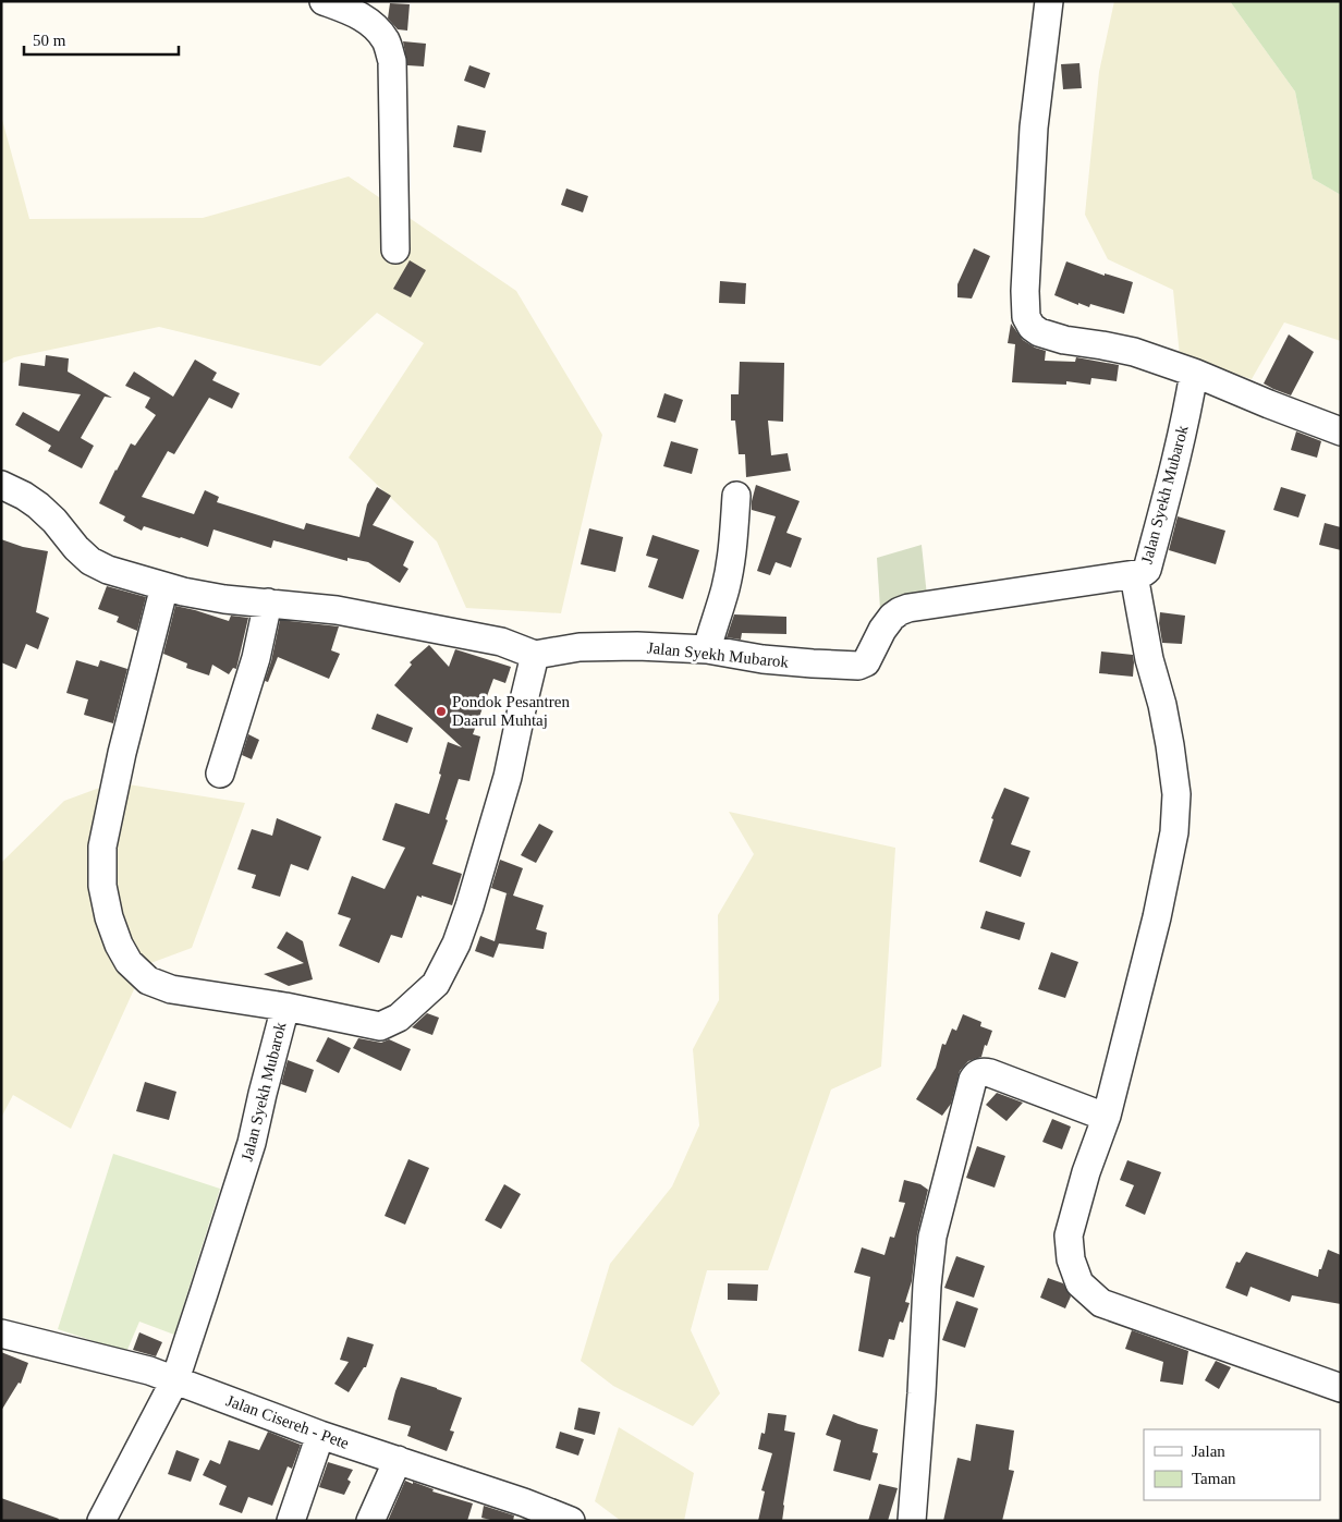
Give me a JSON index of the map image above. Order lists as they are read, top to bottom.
{
  "streets": {
    "street": ["Jalan Syekh Mubarok", "Jalan Cisereh - Pete"]
  },
  "crossings": [
    ["Jalan Syekh Mubarok", "Jalan Cisereh - Pete"]
  ],
  "places": ["Pondok Pesantren Daarul Muhtaj"],
  "legend": ["Jalan", "Taman"],
  "scale_bar": "50 m"
}
